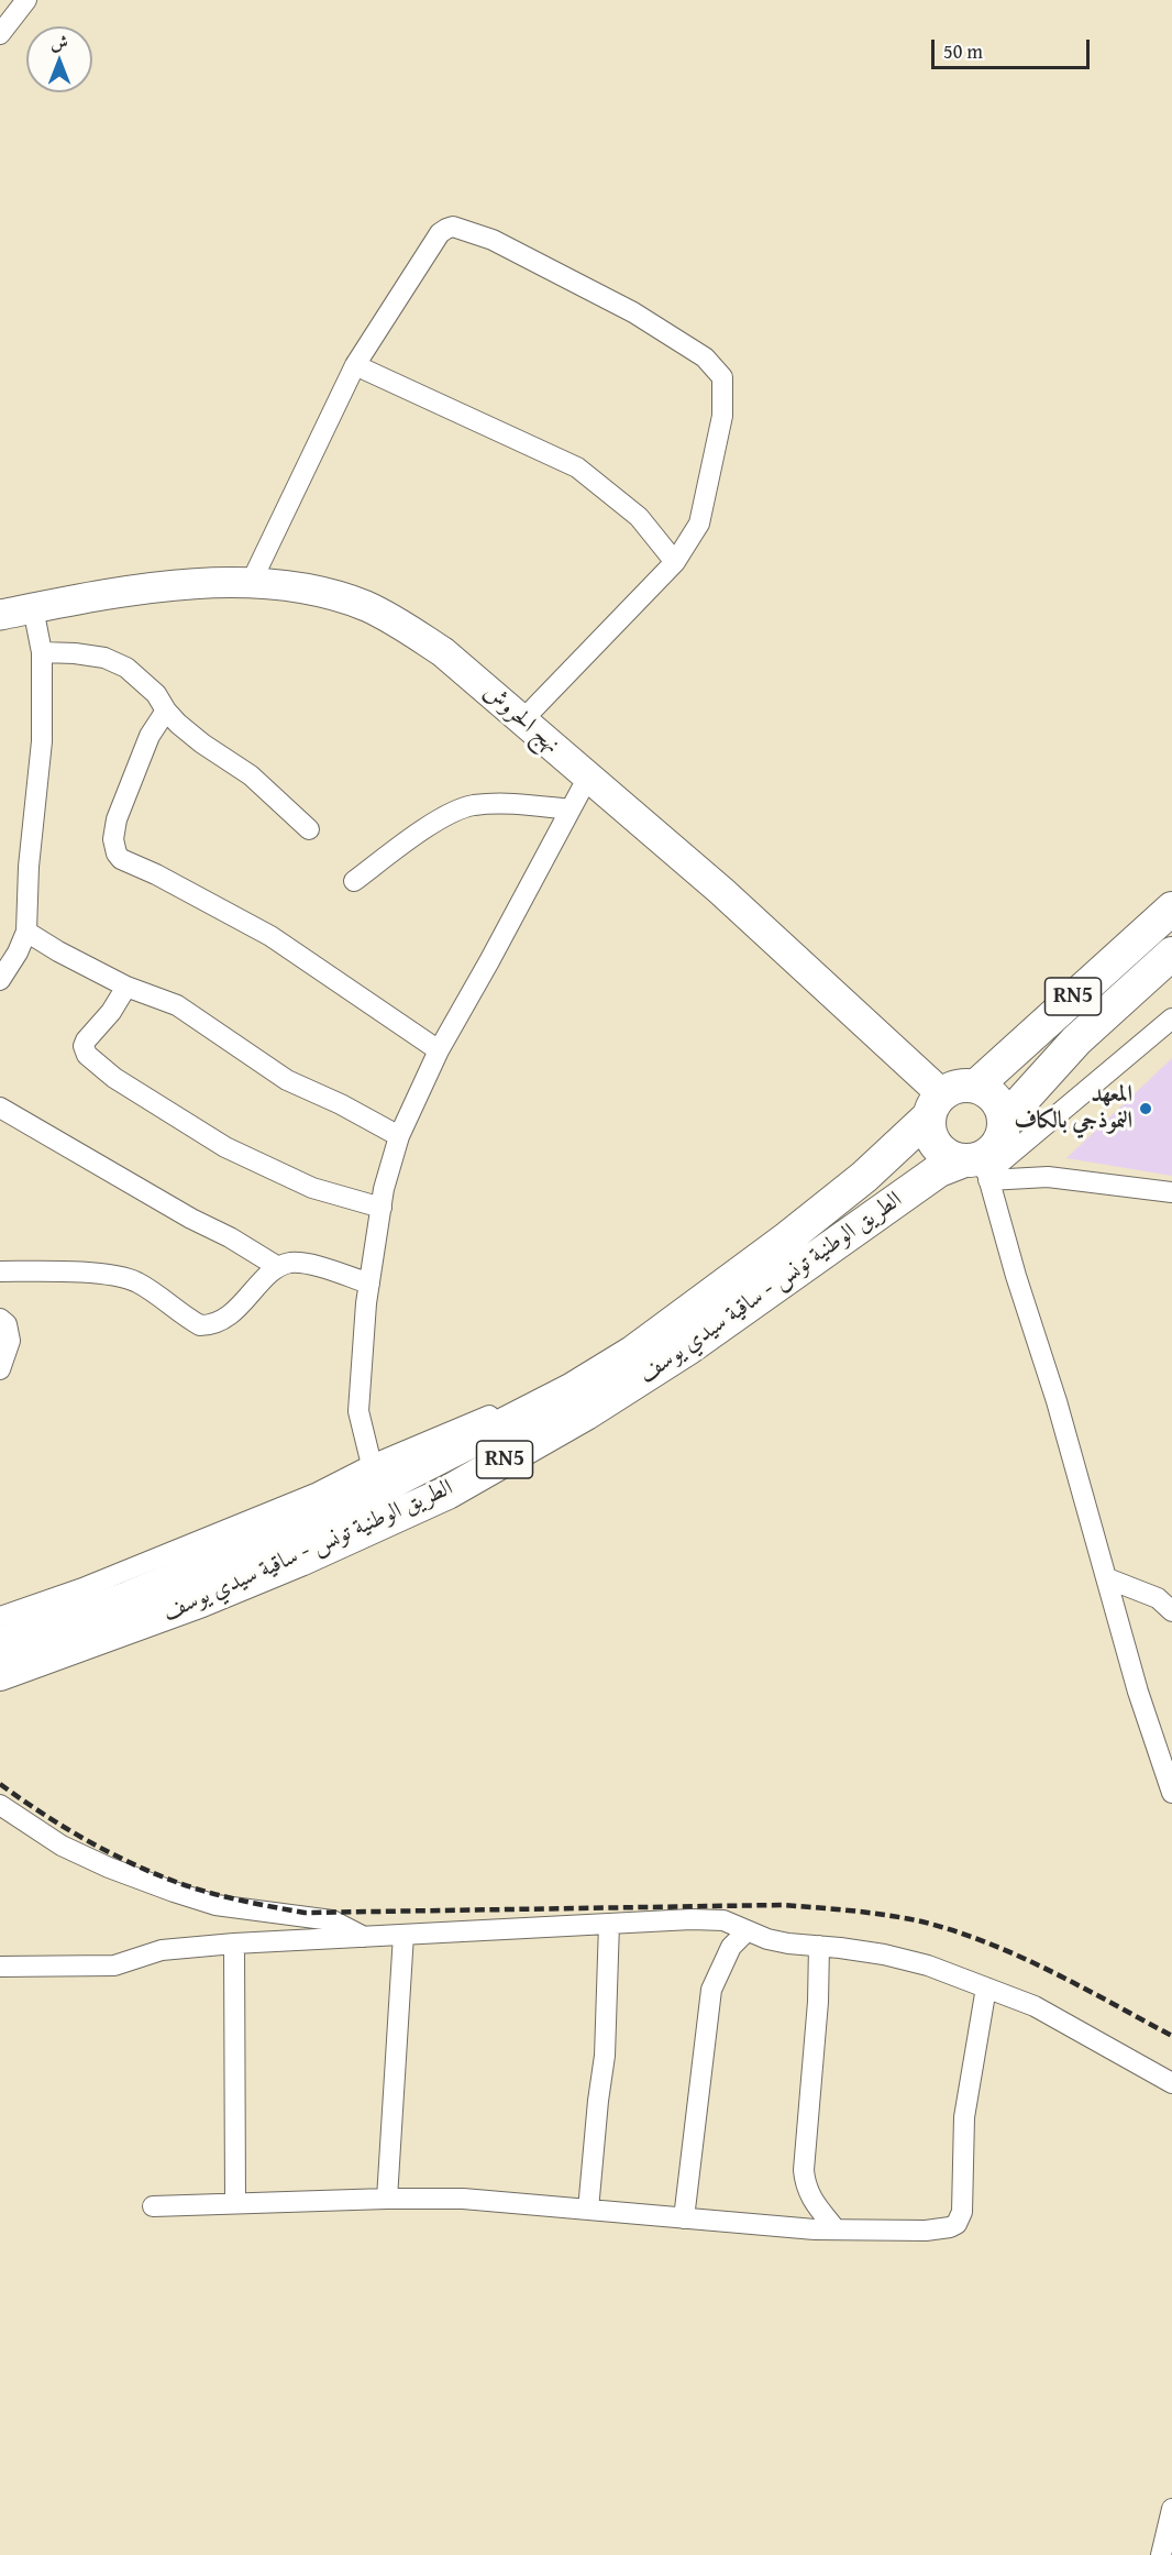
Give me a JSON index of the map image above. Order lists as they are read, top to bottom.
{
  "streets": {
    "main road": ["RN5", "الطريق الوطنية تونس - ساقية سيدي يوسف"],
    "street": ["نهج الحروش"]
  },
  "crossings": [
    ["نهج الحروش", "RN5"],
    ["نهج الحروش", "الطريق الوطنية تونس - ساقية سيدي يوسف"],
    ["RN5", "الطريق الوطنية تونس - ساقية سيدي يوسف"]
  ],
  "places": ["المعهد النموذجي بالكاف"],
  "scale_bar": "50 m",
  "north": "top"
}
